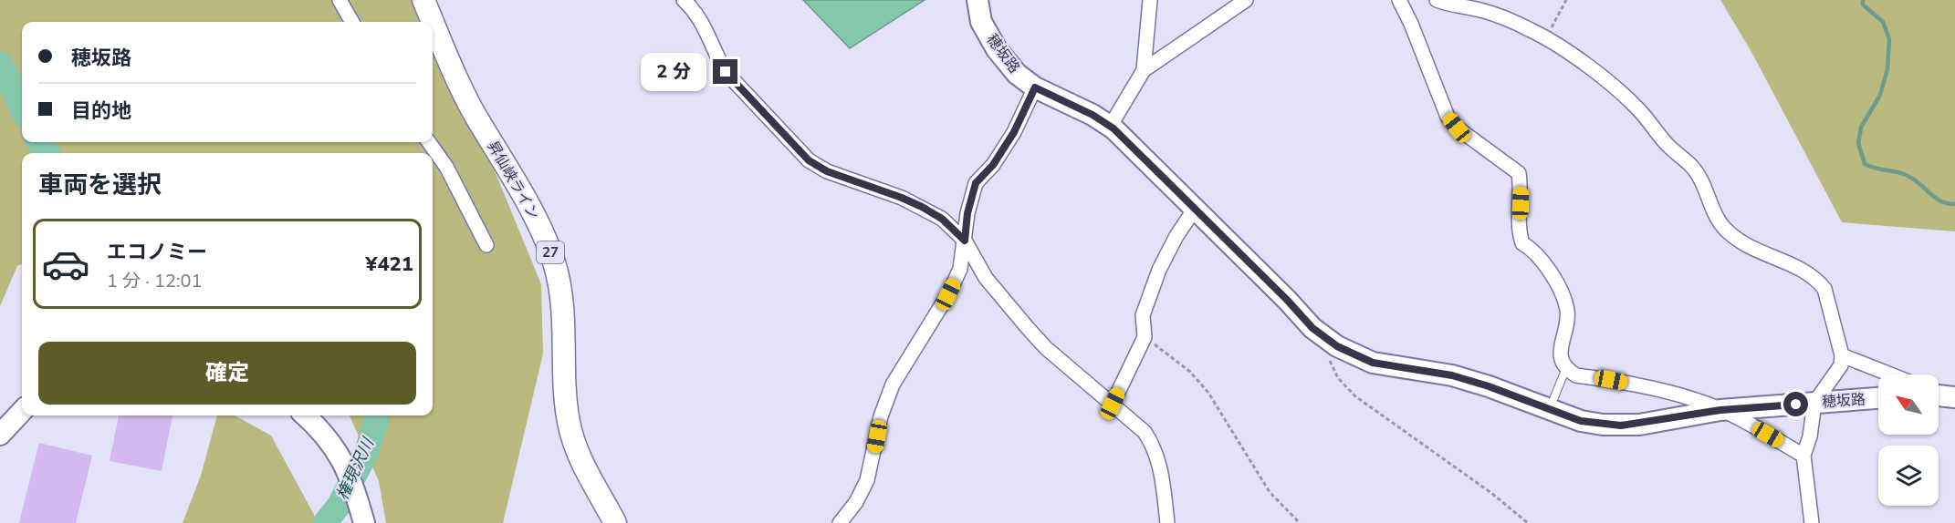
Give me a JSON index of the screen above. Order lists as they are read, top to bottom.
{
  "streets": {
    "main road": ["穂坂路", "昇仙峡ライン", "27"]
  },
  "water": ["権現沢川"],
  "north": "top left",
  "page": {
    "banner": ["穂坂路", "目的地"],
    "bubble": "2 分",
    "heading": "車両を選択",
    "list": [
      {
        "name": "エコノミー",
        "note": "1 分 · 12:01",
        "value": "¥421"
      }
    ],
    "buttons": "確定"
  }
}
